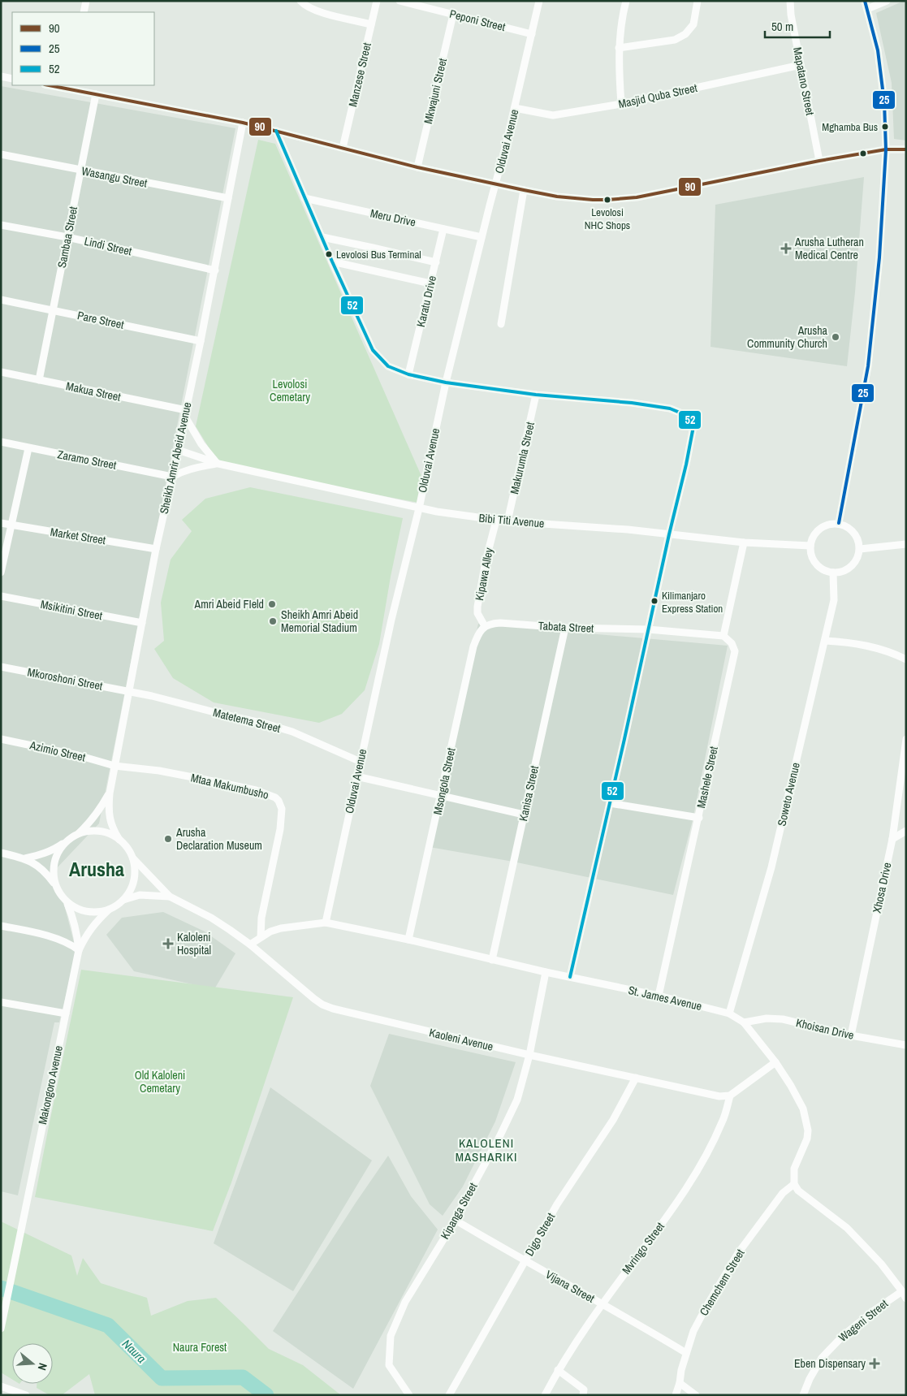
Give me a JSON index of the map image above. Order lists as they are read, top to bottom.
{
  "streets": {
    "street": [
      "Peponi Street",
      "Manzese Street",
      "Mapatano Street",
      "Mkwajuni Street",
      "Masjid Quba Street",
      "Olduvai Avenue",
      "Wasangu Street",
      "Meru Drive",
      "Sambaa Street",
      "Lindi Street",
      "Karatu Drive",
      "Pare Street",
      "Makua Street",
      "Sheikh Amrir Abeid Avenue",
      "Makurumla Street",
      "Zaramo Street",
      "Bibi Titi Avenue",
      "Market Street",
      "Kipawa Alley",
      "Msikitini Street",
      "Tabata Street",
      "Mkoroshoni Street",
      "Matetema Street",
      "Azimio Street",
      "Mashele Street",
      "Msongola Street",
      "Mtaa Makumbusho",
      "Kanisa Street",
      "Soweto Avenue",
      "Xhosa Drive",
      "St. James Avenue",
      "Khoisan Drive",
      "Kaoleni Avenue",
      "Makongoro Avenue",
      "Kipanga Street",
      "Digo Street",
      "Mvringo Street",
      "Chemchem Street",
      "Vijana Street",
      "Wageni Street"
    ]
  },
  "crossings": [
    ["Peponi Street", "Mkwajuni Street"],
    ["Peponi Street", "Olduvai Avenue"],
    ["Mapatano Street", "Masjid Quba Street"],
    ["Masjid Quba Street", "Olduvai Avenue"],
    ["Olduvai Avenue", "Meru Drive"],
    ["Olduvai Avenue", "Bibi Titi Avenue"],
    ["Olduvai Avenue", "Matetema Street"],
    ["Olduvai Avenue", "St. James Avenue"],
    ["Wasangu Street", "Sambaa Street"],
    ["Wasangu Street", "Sheikh Amrir Abeid Avenue"],
    ["Meru Drive", "Karatu Drive"],
    ["Sambaa Street", "Lindi Street"],
    ["Sambaa Street", "Pare Street"],
    ["Sambaa Street", "Makua Street"],
    ["Lindi Street", "Sheikh Amrir Abeid Avenue"],
    ["Pare Street", "Sheikh Amrir Abeid Avenue"],
    ["Makua Street", "Sheikh Amrir Abeid Avenue"],
    ["Sheikh Amrir Abeid Avenue", "Zaramo Street"],
    ["Sheikh Amrir Abeid Avenue", "Bibi Titi Avenue"],
    ["Sheikh Amrir Abeid Avenue", "Market Street"],
    ["Sheikh Amrir Abeid Avenue", "Msikitini Street"],
    ["Sheikh Amrir Abeid Avenue", "Mkoroshoni Street"],
    ["Sheikh Amrir Abeid Avenue", "Matetema Street"],
    ["Sheikh Amrir Abeid Avenue", "Azimio Street"],
    ["Sheikh Amrir Abeid Avenue", "Mtaa Makumbusho"],
    ["Makurumla Street", "Bibi Titi Avenue"],
    ["Bibi Titi Avenue", "Kipawa Alley"],
    ["Bibi Titi Avenue", "Soweto Avenue"],
    ["Kipawa Alley", "Tabata Street"],
    ["Kipawa Alley", "Msongola Street"],
    ["Tabata Street", "Msongola Street"],
    ["Tabata Street", "Kanisa Street"],
    ["Mkoroshoni Street", "Matetema Street"],
    ["Azimio Street", "Mtaa Makumbusho"],
    ["Mashele Street", "St. James Avenue"],
    ["Msongola Street", "St. James Avenue"],
    ["Mtaa Makumbusho", "St. James Avenue"],
    ["Kanisa Street", "St. James Avenue"],
    ["Soweto Avenue", "St. James Avenue"],
    ["Xhosa Drive", "Khoisan Drive"],
    ["St. James Avenue", "Khoisan Drive"],
    ["St. James Avenue", "Kaoleni Avenue"],
    ["St. James Avenue", "Kipanga Street"],
    ["St. James Avenue", "Chemchem Street"],
    ["Kaoleni Avenue", "Makongoro Avenue"],
    ["Kaoleni Avenue", "Kipanga Street"],
    ["Kaoleni Avenue", "Digo Street"],
    ["Kaoleni Avenue", "Mvringo Street"],
    ["Kipanga Street", "Vijana Street"],
    ["Digo Street", "Vijana Street"],
    ["Mvringo Street", "Vijana Street"],
    ["Chemchem Street", "Vijana Street"]
  ],
  "districts": ["Arusha", "KALOLENI MASHARIKI"],
  "water": ["Naura"],
  "parks": ["Levolosi Cemetary", "Old Kaloleni Cemetary", "Naura Forest"],
  "places": {
    "other": [
      "Mghamba Bus",
      "Levolosi NHC Shops",
      "Levolosi Bus Terminal",
      "Arusha Community Church",
      "Kilimanjaro Express Station",
      "Amri Abeid FIeld",
      "Sheikh Amri Abeid Memorial Stadium",
      "Arusha Declaration Museum"
    ],
    "health": ["Arusha Lutheran Medical Centre", "Kaloleni Hospital", "Eben Dispensary"]
  },
  "lines": ["transit line 25", "transit line 90", "transit line 52"],
  "legend": ["90", "25", "52"],
  "scale_bar": "50 m",
  "north": "right"
}
